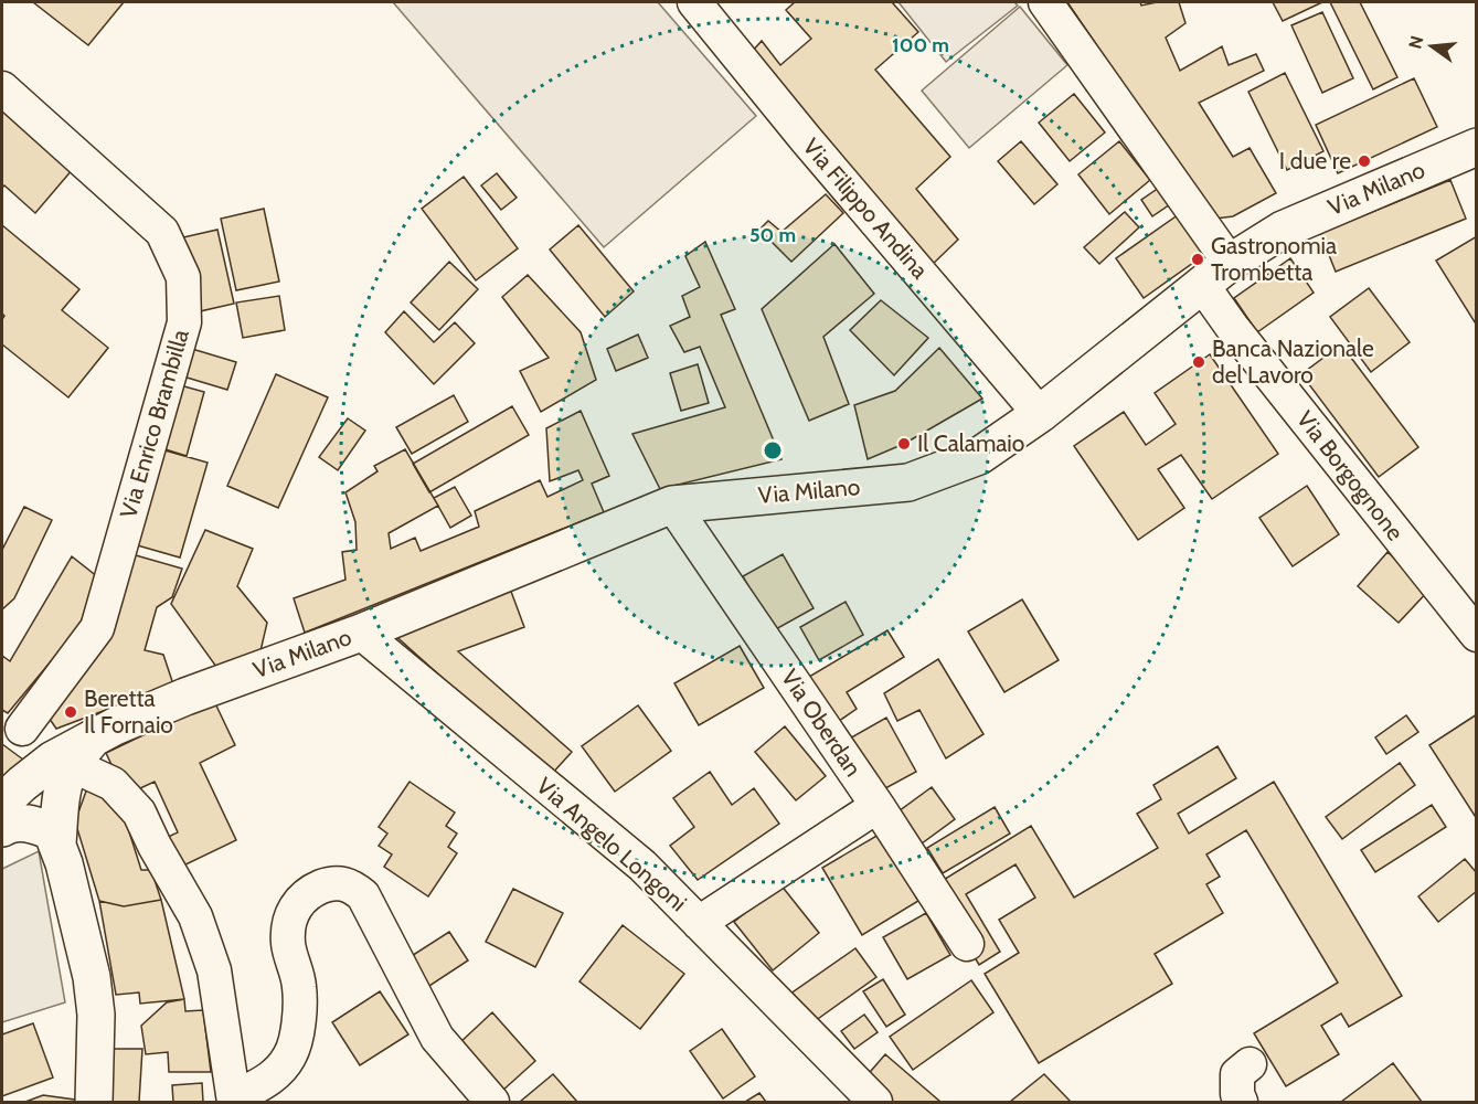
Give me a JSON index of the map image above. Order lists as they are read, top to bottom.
{
  "streets": {
    "main road": ["Via Milano"],
    "street": [
      "Via Filippo Andina",
      "Via Enrico Brambilla",
      "Via Borgognone",
      "Via Oberdan",
      "Via Angelo Longoni"
    ]
  },
  "crossings": [
    ["Via Milano", "Via Filippo Andina"],
    ["Via Milano", "Via Borgognone"],
    ["Via Milano", "Via Oberdan"],
    ["Via Milano", "Via Angelo Longoni"]
  ],
  "places": [
    "I due re",
    "Gastronomia Trombetta",
    "Banca Nazionale del Lavoro",
    "Il Calamaio",
    "Beretta Il Fornaio"
  ],
  "north": "left",
  "rings": ["100 m", "50 m"]
}
